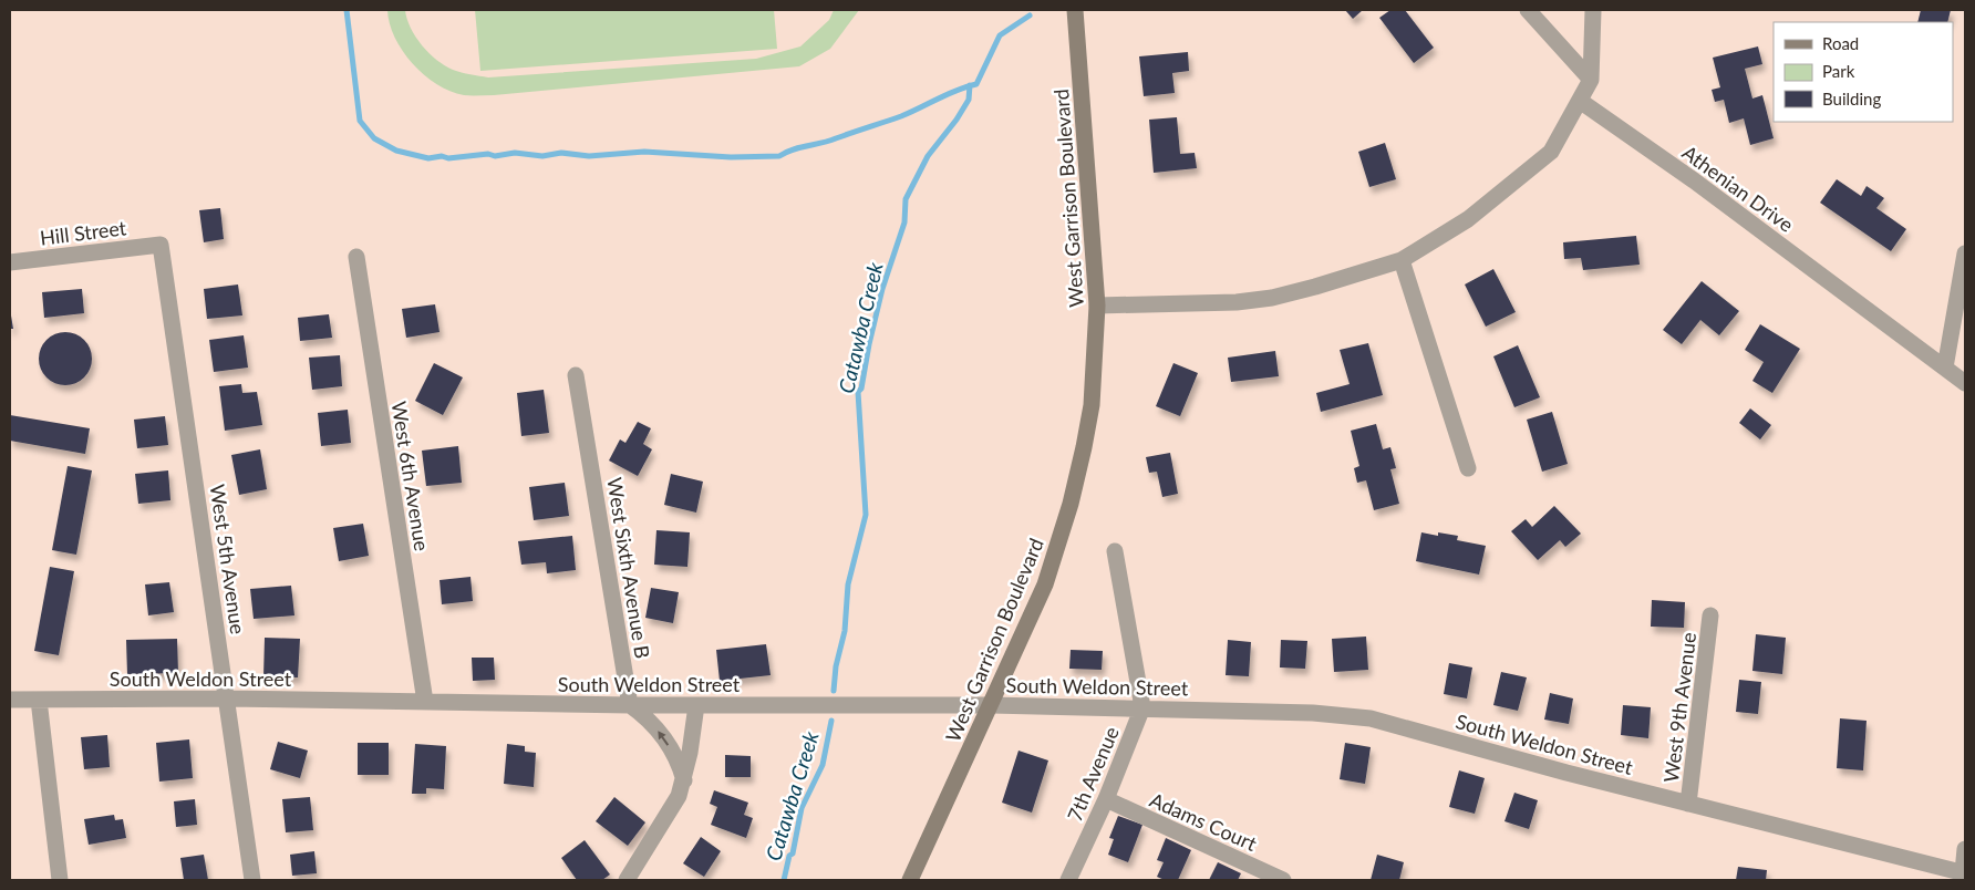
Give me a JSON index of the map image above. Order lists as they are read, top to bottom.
{
  "streets": {
    "main road": ["West Garrison Boulevard"],
    "street": [
      "Athenian Drive",
      "Hill Street",
      "West 6th Avenue",
      "West 5th Avenue",
      "West Sixth Avenue B",
      "South Weldon Street",
      "West 9th Avenue",
      "7th Avenue",
      "Adams Court"
    ]
  },
  "crossings": [
    ["West Garrison Boulevard", "South Weldon Street"],
    ["Hill Street", "West 5th Avenue"],
    ["West 6th Avenue", "South Weldon Street"],
    ["West 5th Avenue", "South Weldon Street"],
    ["West Sixth Avenue B", "South Weldon Street"],
    ["South Weldon Street", "West 9th Avenue"],
    ["South Weldon Street", "7th Avenue"],
    ["7th Avenue", "Adams Court"]
  ],
  "water": ["Catawba Creek"],
  "legend": ["Road", "Park", "Building"]
}
